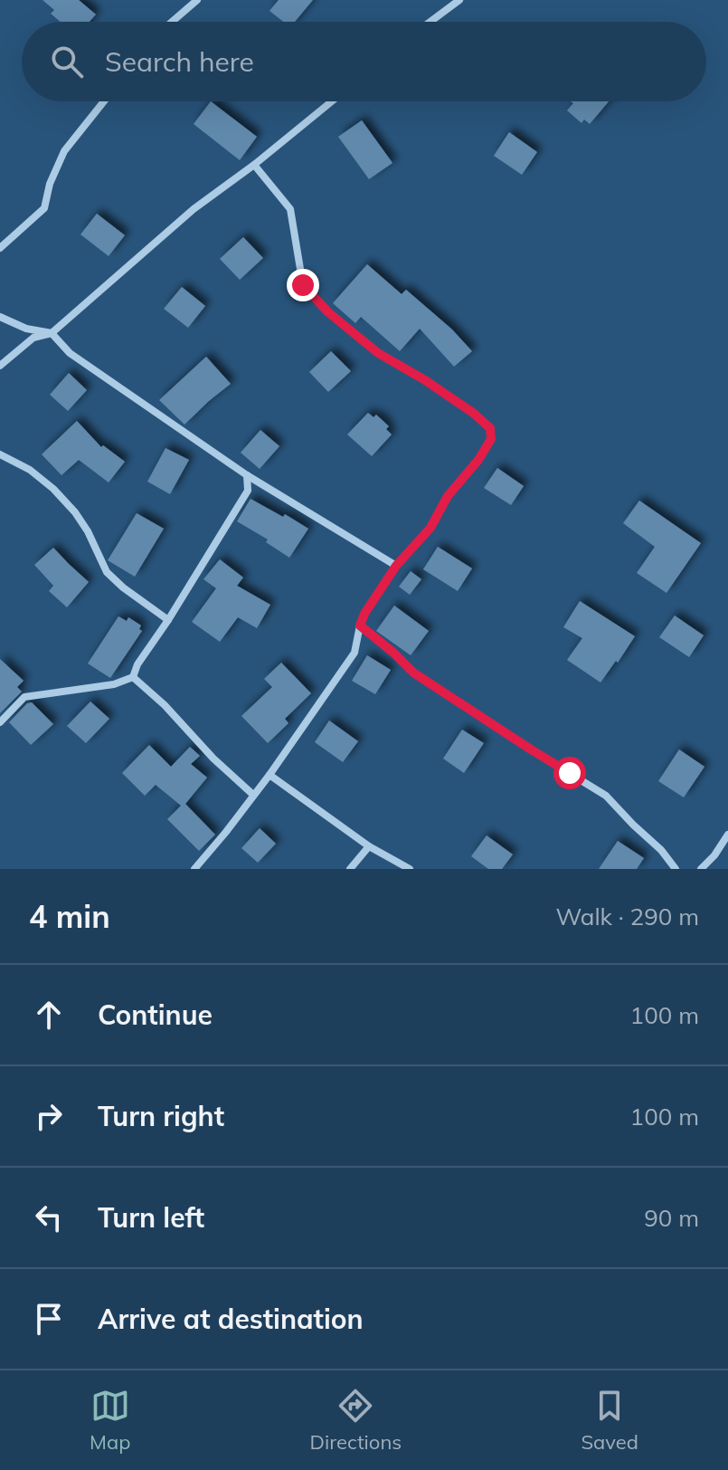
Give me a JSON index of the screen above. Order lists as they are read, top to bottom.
{
  "page": {
    "search": "Search here",
    "heading": ["4 min", "Walk · 290 m"],
    "list": [
      ["Continue", "100 m"],
      ["Turn right", "100 m"],
      ["Turn left", "90 m"],
      "Arrive at destination"
    ],
    "nav": ["Map", "Directions", "Saved"]
  }
}
